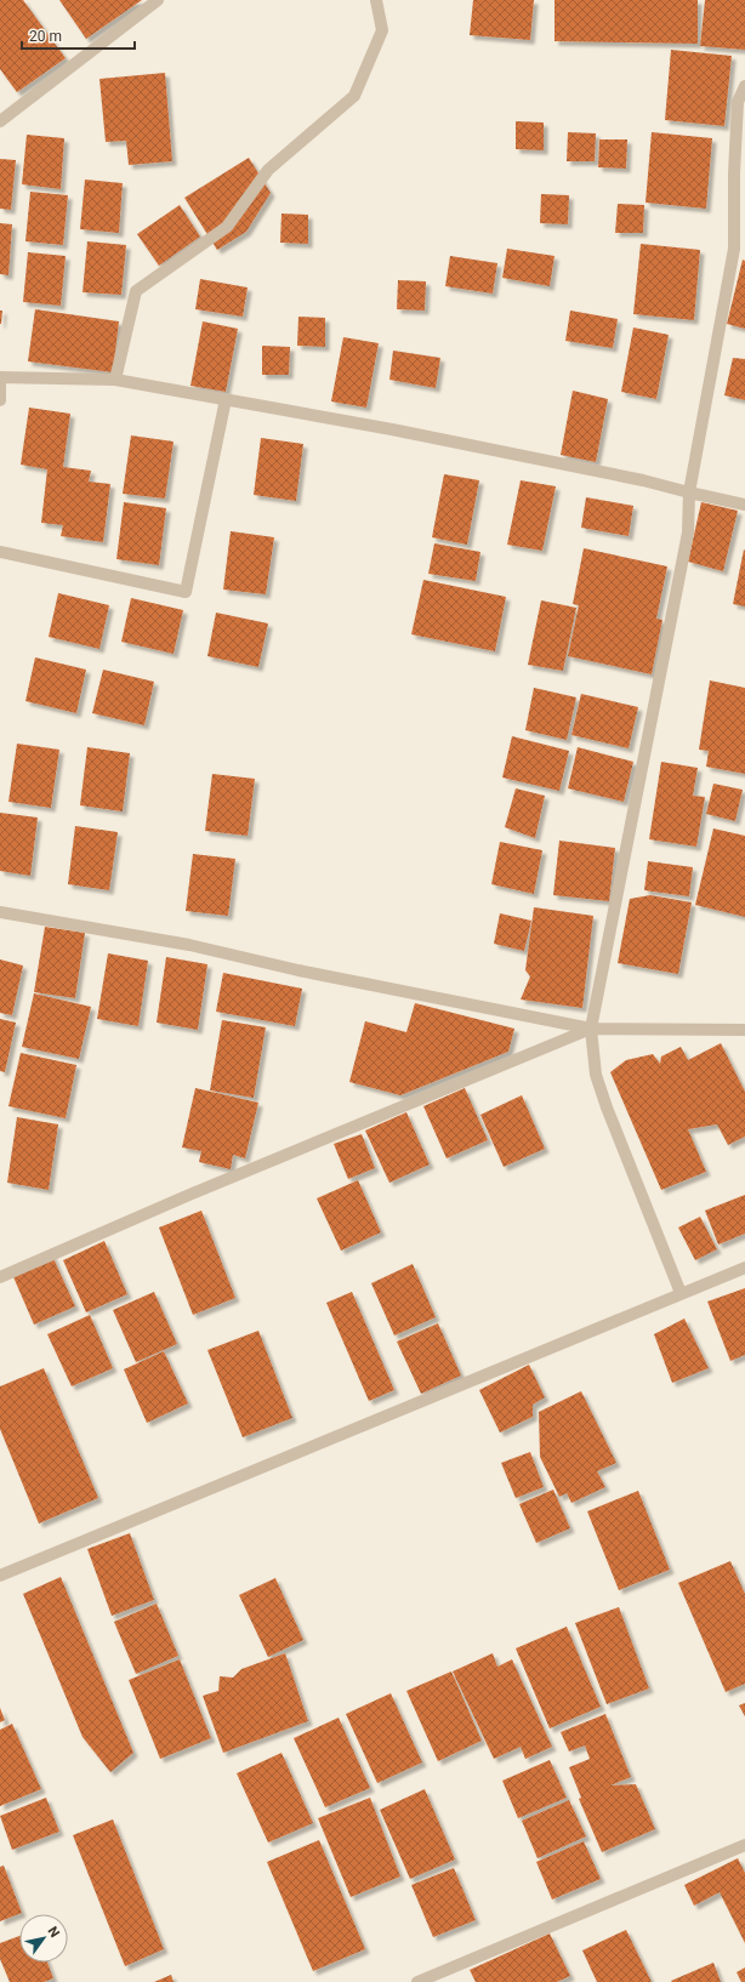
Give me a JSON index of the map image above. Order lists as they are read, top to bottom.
{
  "scale_bar": "20 m",
  "north": "top right"
}
